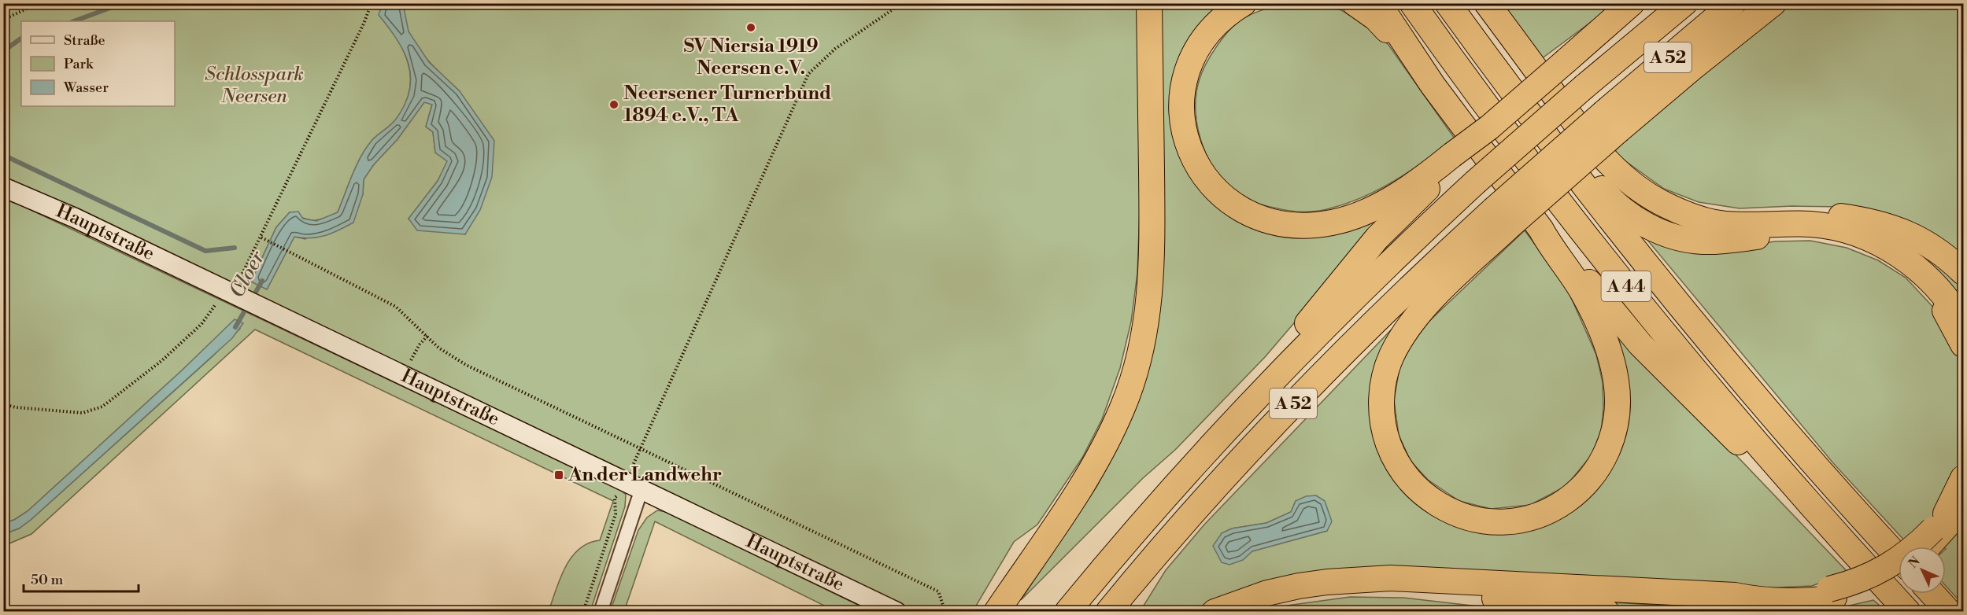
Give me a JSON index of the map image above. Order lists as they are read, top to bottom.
{
  "streets": {
    "highway": ["A 52", "A 44"],
    "street": ["Hauptstraße"]
  },
  "water": ["Cloer"],
  "parks": ["Schlosspark Neersen"],
  "places": {
    "other": ["SV Niersia 1919 Neersen e.V.", "Neersener Turnerbund 1894 e.V., TA"],
    "transit": ["An der Landwehr"]
  },
  "legend": ["Straße", "Park", "Wasser"],
  "scale_bar": "50 m",
  "north": "top left"
}
